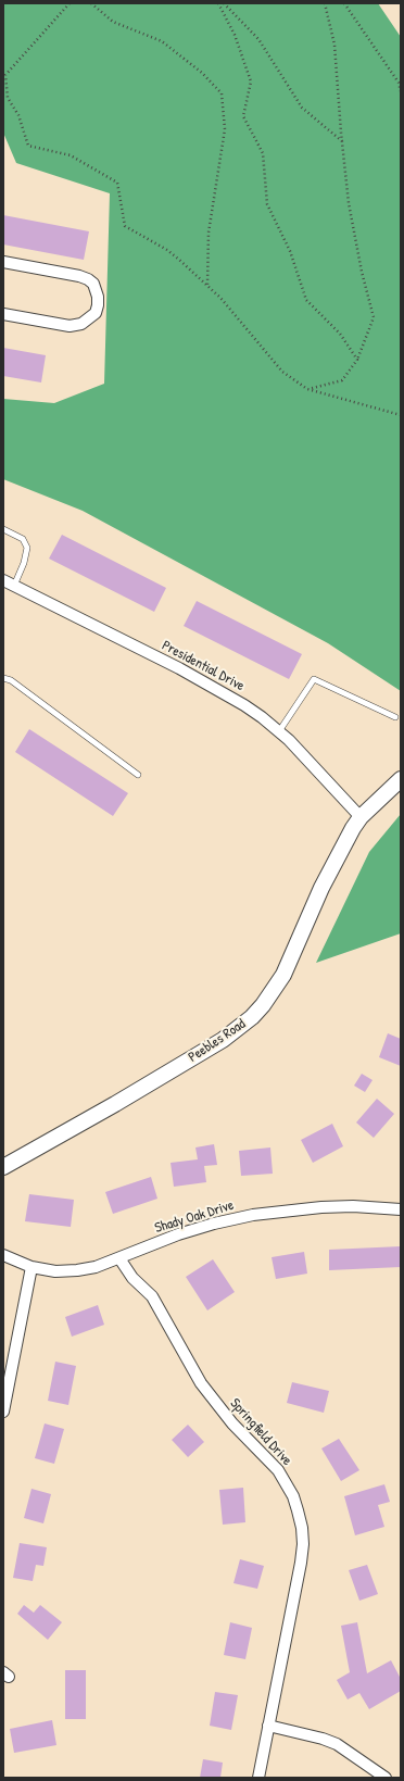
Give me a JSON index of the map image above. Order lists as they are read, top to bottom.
{
  "streets": {
    "street": [
      "Presidential Drive",
      "Peebles Road",
      "Shady Oak Drive",
      "Springfield Drive"
    ]
  },
  "crossings": [
    ["Presidential Drive", "Peebles Road"],
    ["Shady Oak Drive", "Springfield Drive"]
  ]
}
